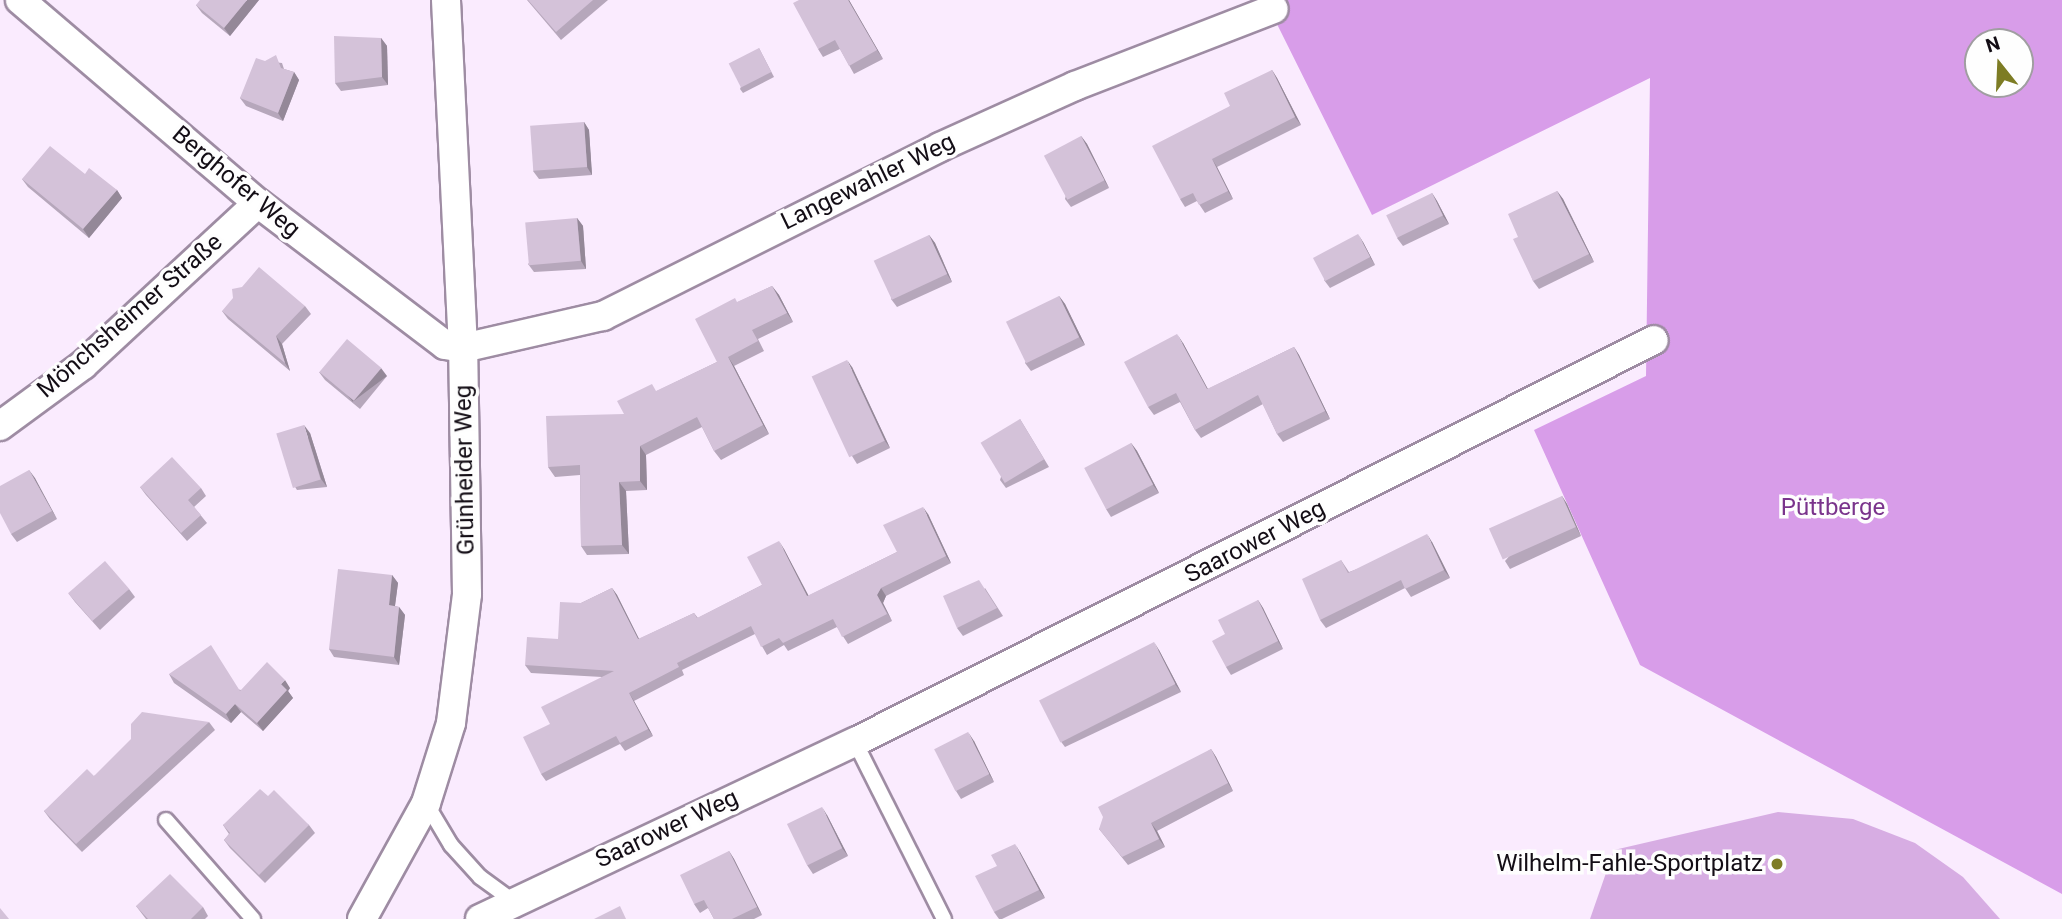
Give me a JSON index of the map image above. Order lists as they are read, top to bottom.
{
  "streets": {
    "street": [
      "Berghofer Weg",
      "Langewahler Weg",
      "Mönchsheimer Straße",
      "Grünheider Weg",
      "Saarower Weg"
    ]
  },
  "crossings": [
    ["Berghofer Weg", "Langewahler Weg"],
    ["Berghofer Weg", "Mönchsheimer Straße"],
    ["Berghofer Weg", "Grünheider Weg"],
    ["Langewahler Weg", "Grünheider Weg"]
  ],
  "parks": ["Püttberge"],
  "places": ["Wilhelm-Fahle-Sportplatz"],
  "north": "top"
}
